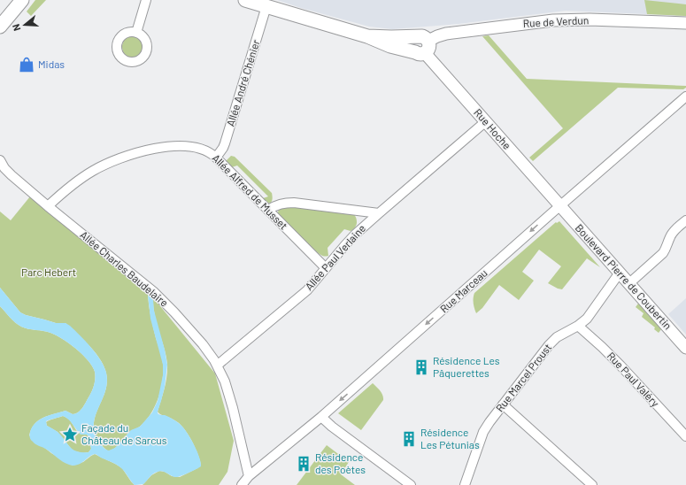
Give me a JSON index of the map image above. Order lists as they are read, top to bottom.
{
  "streets": {
    "main road": ["Rue de Verdun"],
    "street": [
      "Allée André Chénier",
      "Rue Hoche",
      "Allée Alfred de Musset",
      "Allée Paul Verlaine",
      "Allée Charles Baudelaire",
      "Boulevard Pierre de Coubertin",
      "Rue Marceau",
      "Rue Marcel Proust",
      "Rue Paul Valéry"
    ]
  },
  "crossings": [
    ["Rue de Verdun", "Allée André Chénier"],
    ["Rue de Verdun", "Rue Hoche"],
    ["Allée André Chénier", "Allée Alfred de Musset"],
    ["Rue Hoche", "Allée Paul Verlaine"],
    ["Rue Hoche", "Boulevard Pierre de Coubertin"],
    ["Rue Hoche", "Rue Marceau"],
    ["Allée Alfred de Musset", "Allée Paul Verlaine"],
    ["Allée Alfred de Musset", "Allée Charles Baudelaire"],
    ["Allée Paul Verlaine", "Allée Charles Baudelaire"],
    ["Allée Charles Baudelaire", "Rue Marceau"],
    ["Boulevard Pierre de Coubertin", "Rue Marceau"],
    ["Boulevard Pierre de Coubertin", "Rue Marcel Proust"],
    ["Rue Marcel Proust", "Rue Paul Valéry"]
  ],
  "one_way": ["Rue Marceau"],
  "parks": ["Parc Hebert"],
  "places": {
    "shop": ["Midas"],
    "building": ["Résidence Les Pâquerettes", "Résidence Les Pétunias", "Résidence des Poètes"],
    "place": ["Façade du Château de Sarcus"]
  },
  "north": "left"
}
